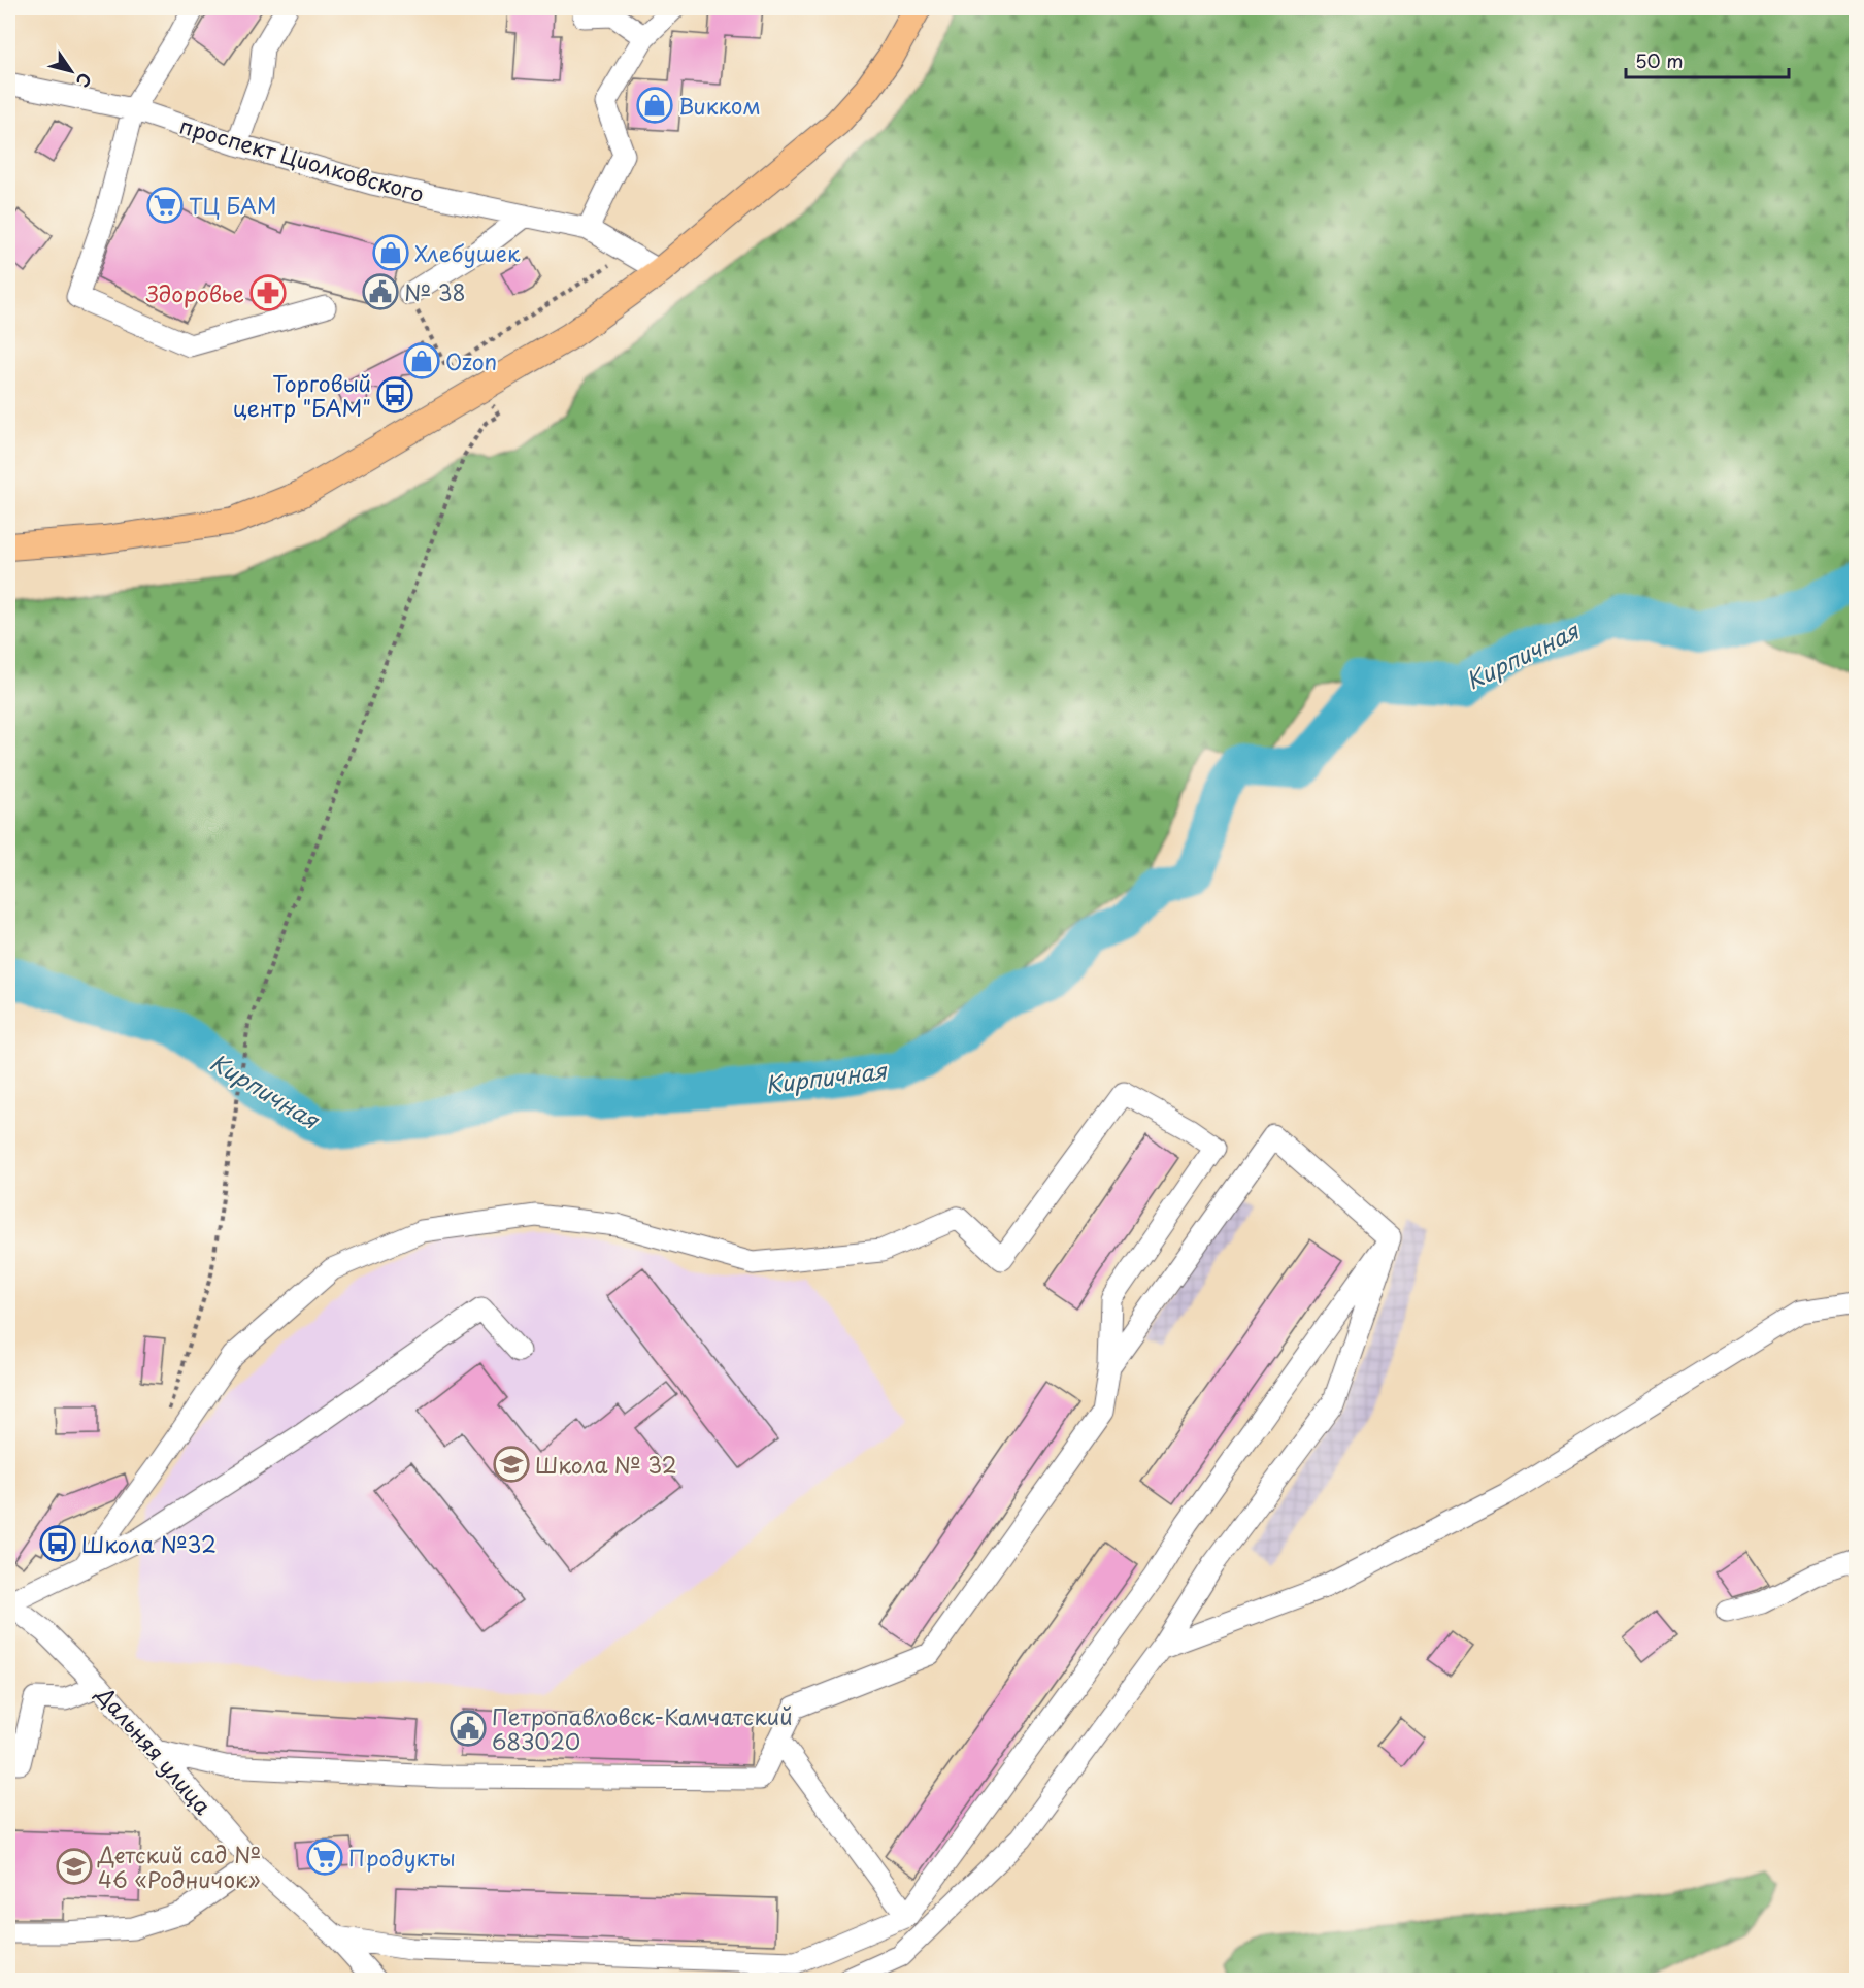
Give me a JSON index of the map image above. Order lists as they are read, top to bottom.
{
  "streets": {
    "street": ["проспект Циолковского", "Дальняя улица"]
  },
  "water": ["Кирпичная"],
  "places": {
    "shop": ["Викком", "Хлебушек", "Ozon"],
    "supermarket": ["ТЦ БАМ", "Продукты"],
    "public building": ["№ 38", "Петропавловск-Камчатский 683020"],
    "pharmacy": ["Здоровье"],
    "bus stop": ["Торговый центр \"БАМ\"", "Школа №32"],
    "school or university": ["Школа № 32", "Детский сад № 46 «Родничок»"]
  },
  "scale_bar": "50 m",
  "north": "bottom right"
}
